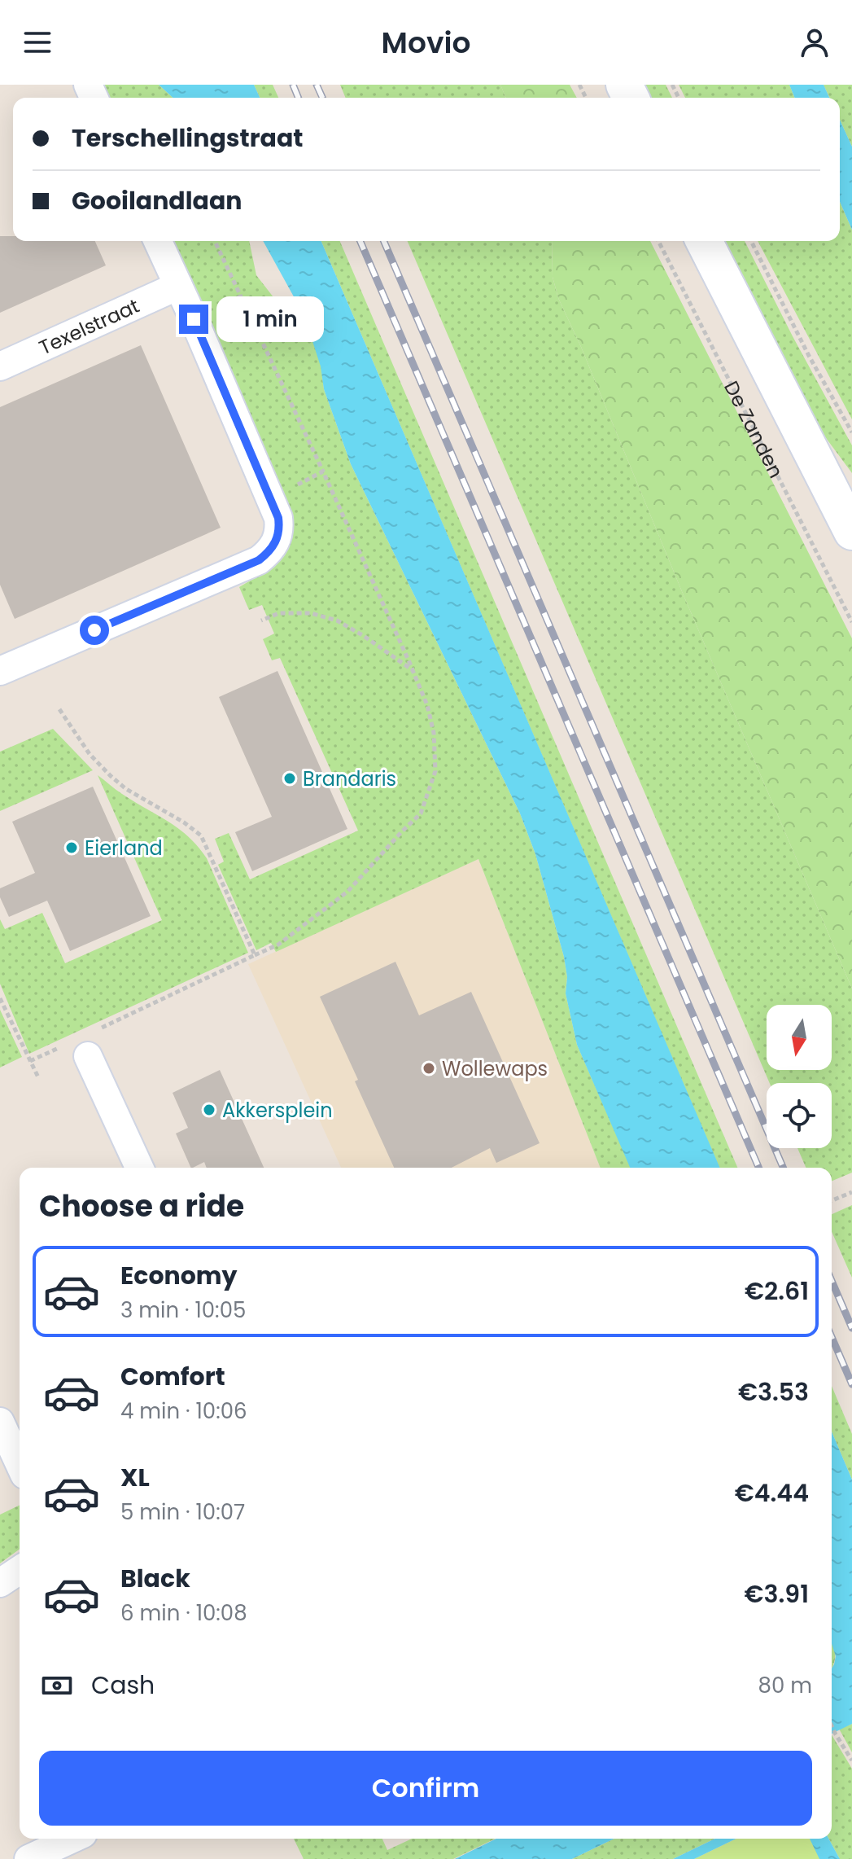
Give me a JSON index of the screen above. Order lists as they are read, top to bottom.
{
  "streets": {
    "main road": ["De Zanden"],
    "street": ["Texelstraat"]
  },
  "places": [
    "Brandaris",
    "Eierland",
    "Wollewaps",
    "Akkersplein"
  ],
  "north": "bottom",
  "page": {
    "header": "Movio",
    "banner": ["Terschellingstraat", "Gooilandlaan"],
    "bubble": "1 min",
    "heading": "Choose a ride",
    "list": [
      {
        "name": "Economy",
        "note": "3 min · 10:05",
        "value": "€2.61"
      },
      {
        "name": "Comfort",
        "note": "4 min · 10:06",
        "value": "€3.53"
      },
      {
        "name": "XL",
        "note": "5 min · 10:07",
        "value": "€4.44"
      },
      {
        "name": "Black",
        "note": "6 min · 10:08",
        "value": "€3.91"
      }
    ],
    "pay": ["Cash", "80 m"],
    "buttons": "Confirm"
  }
}
